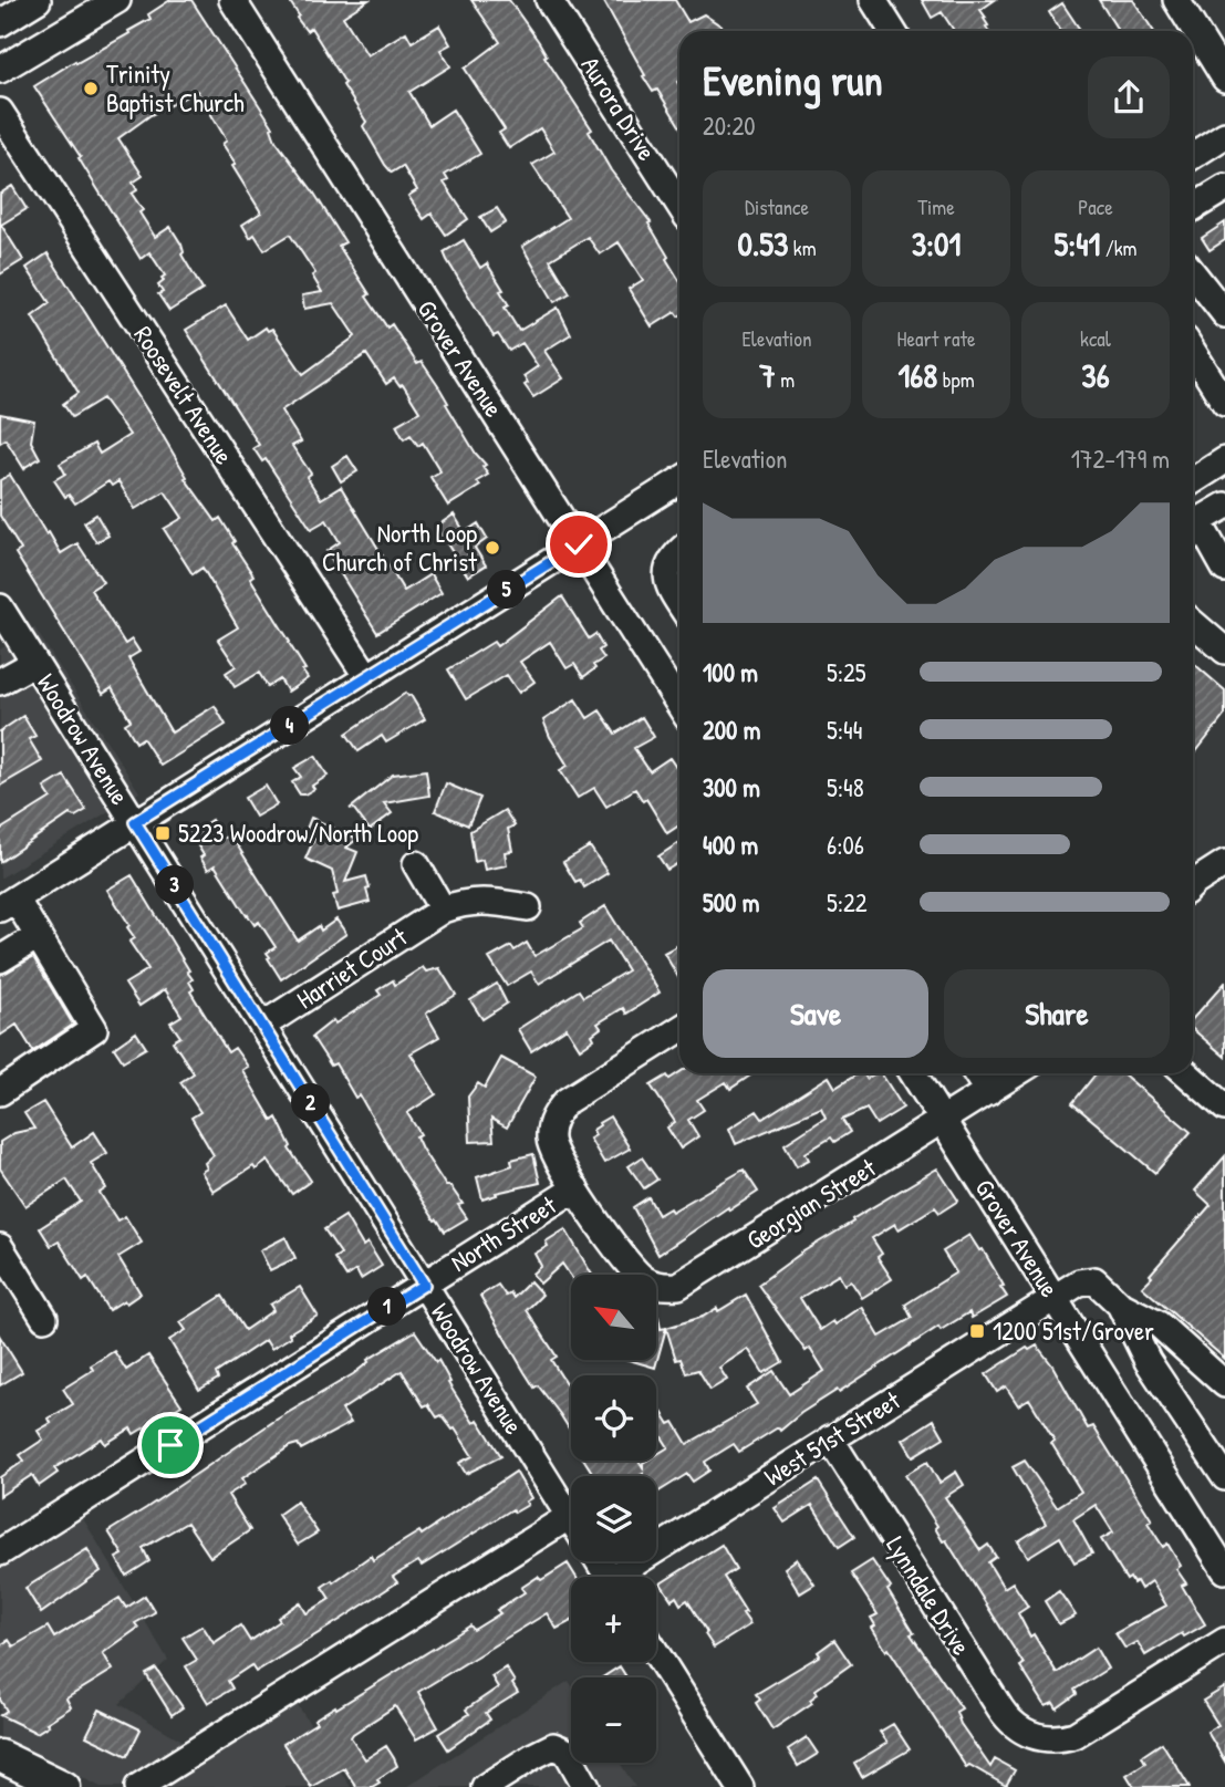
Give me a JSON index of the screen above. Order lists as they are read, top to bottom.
{
  "streets": {
    "street": [
      "Aurora Drive",
      "Grover Avenue",
      "Roosevelt Avenue",
      "Woodrow Avenue",
      "Harriet Court",
      "Georgian Street",
      "North Street",
      "West 51st Street",
      "Lynndale Drive"
    ]
  },
  "crossings": [
    ["Grover Avenue", "Georgian Street"],
    ["Grover Avenue", "West 51st Street"],
    ["Woodrow Avenue", "Harriet Court"],
    ["Woodrow Avenue", "North Street"],
    ["Georgian Street", "North Street"],
    ["West 51st Street", "Lynndale Drive"]
  ],
  "places": {
    "other": ["Trinity Baptist Church", "North Loop Church of Christ"],
    "transit": ["5223 Woodrow/North Loop", "1200 51st/Grover"]
  },
  "north": "top left",
  "page": {
    "heading": ["Evening run", "20:20"],
    "stats": [
      ["Distance", "0.53 km"],
      ["Time", "3:01"],
      ["Pace", "5:41 /km"],
      ["Elevation", "7 m"],
      ["Heart rate", "168 bpm"],
      ["kcal", "36"]
    ],
    "chart": ["Elevation", "172–179 m"],
    "pins": [
      "5",
      "4",
      "3",
      "2",
      "1"
    ],
    "list": [
      {
        "name": "100 m",
        "note": "5:25"
      },
      {
        "name": "200 m",
        "note": "5:44"
      },
      {
        "name": "300 m",
        "note": "5:48"
      },
      {
        "name": "400 m",
        "note": "6:06"
      },
      {
        "name": "500 m",
        "note": "5:22"
      }
    ],
    "buttons": ["Save", "Share"],
    "map_buttons": ["+", "−"]
  }
}
